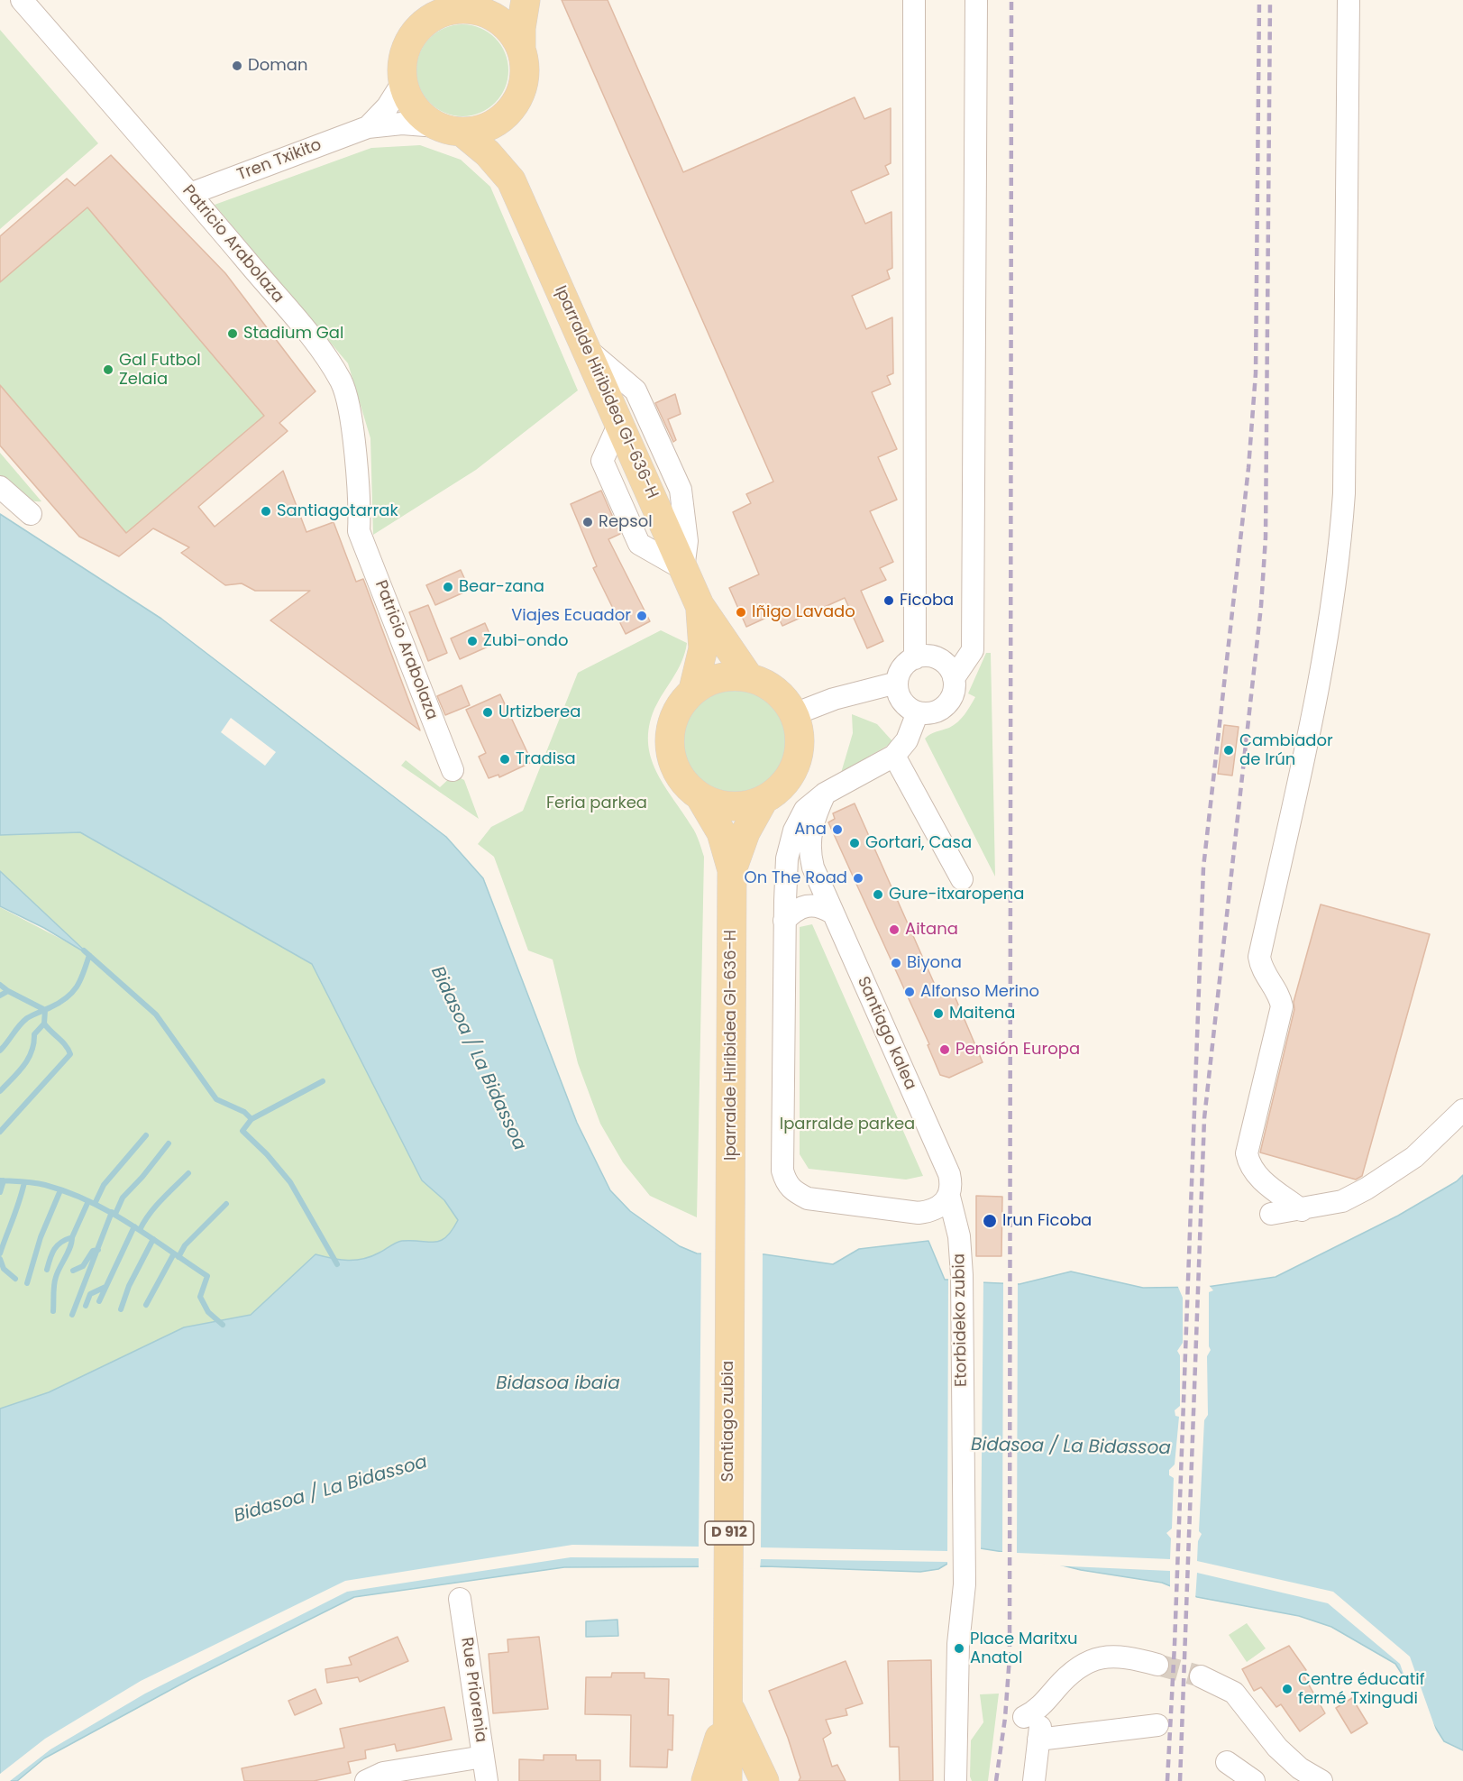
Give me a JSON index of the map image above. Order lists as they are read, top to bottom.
{
  "streets": {
    "main road": ["Iparralde Hiribidea GI-636-H", "Santiago zubia", "D 912"],
    "street": [
      "Tren Txikito",
      "Patricio Arabolaza",
      "Santiago kalea",
      "Etorbideko zubia",
      "Rue Priorenia"
    ]
  },
  "crossings": [
    ["Tren Txikito", "Patricio Arabolaza"],
    ["Tren Txikito", "Iparralde Hiribidea GI-636-H"],
    ["Iparralde Hiribidea GI-636-H", "Santiago zubia"],
    ["Santiago kalea", "Etorbideko zubia"],
    ["Santiago zubia", "D 912"]
  ],
  "water": ["Bidasoa / La Bidassoa", "Bidasoa ibaia"],
  "parks": ["Feria parkea", "Iparralde parkea"],
  "places": [
    "Doman",
    "Stadium Gal",
    "Gal Futbol Zelaia",
    "Santiagotarrak",
    "Repsol",
    "Bear-zana",
    "Ficoba",
    "Iñigo Lavado",
    "Viajes Ecuador",
    "Zubi-ondo",
    "Urtizberea",
    "Cambiador de Irún",
    "Tradisa",
    "Ana",
    "Gortari, Casa",
    "On The Road",
    "Gure-itxaropena",
    "Aitana",
    "Biyona",
    "Alfonso Merino",
    "Maitena",
    "Pensión Europa",
    "Irun Ficoba",
    "Place Maritxu Anatol",
    "Centre éducatif fermé Txingudi"
  ]
}
